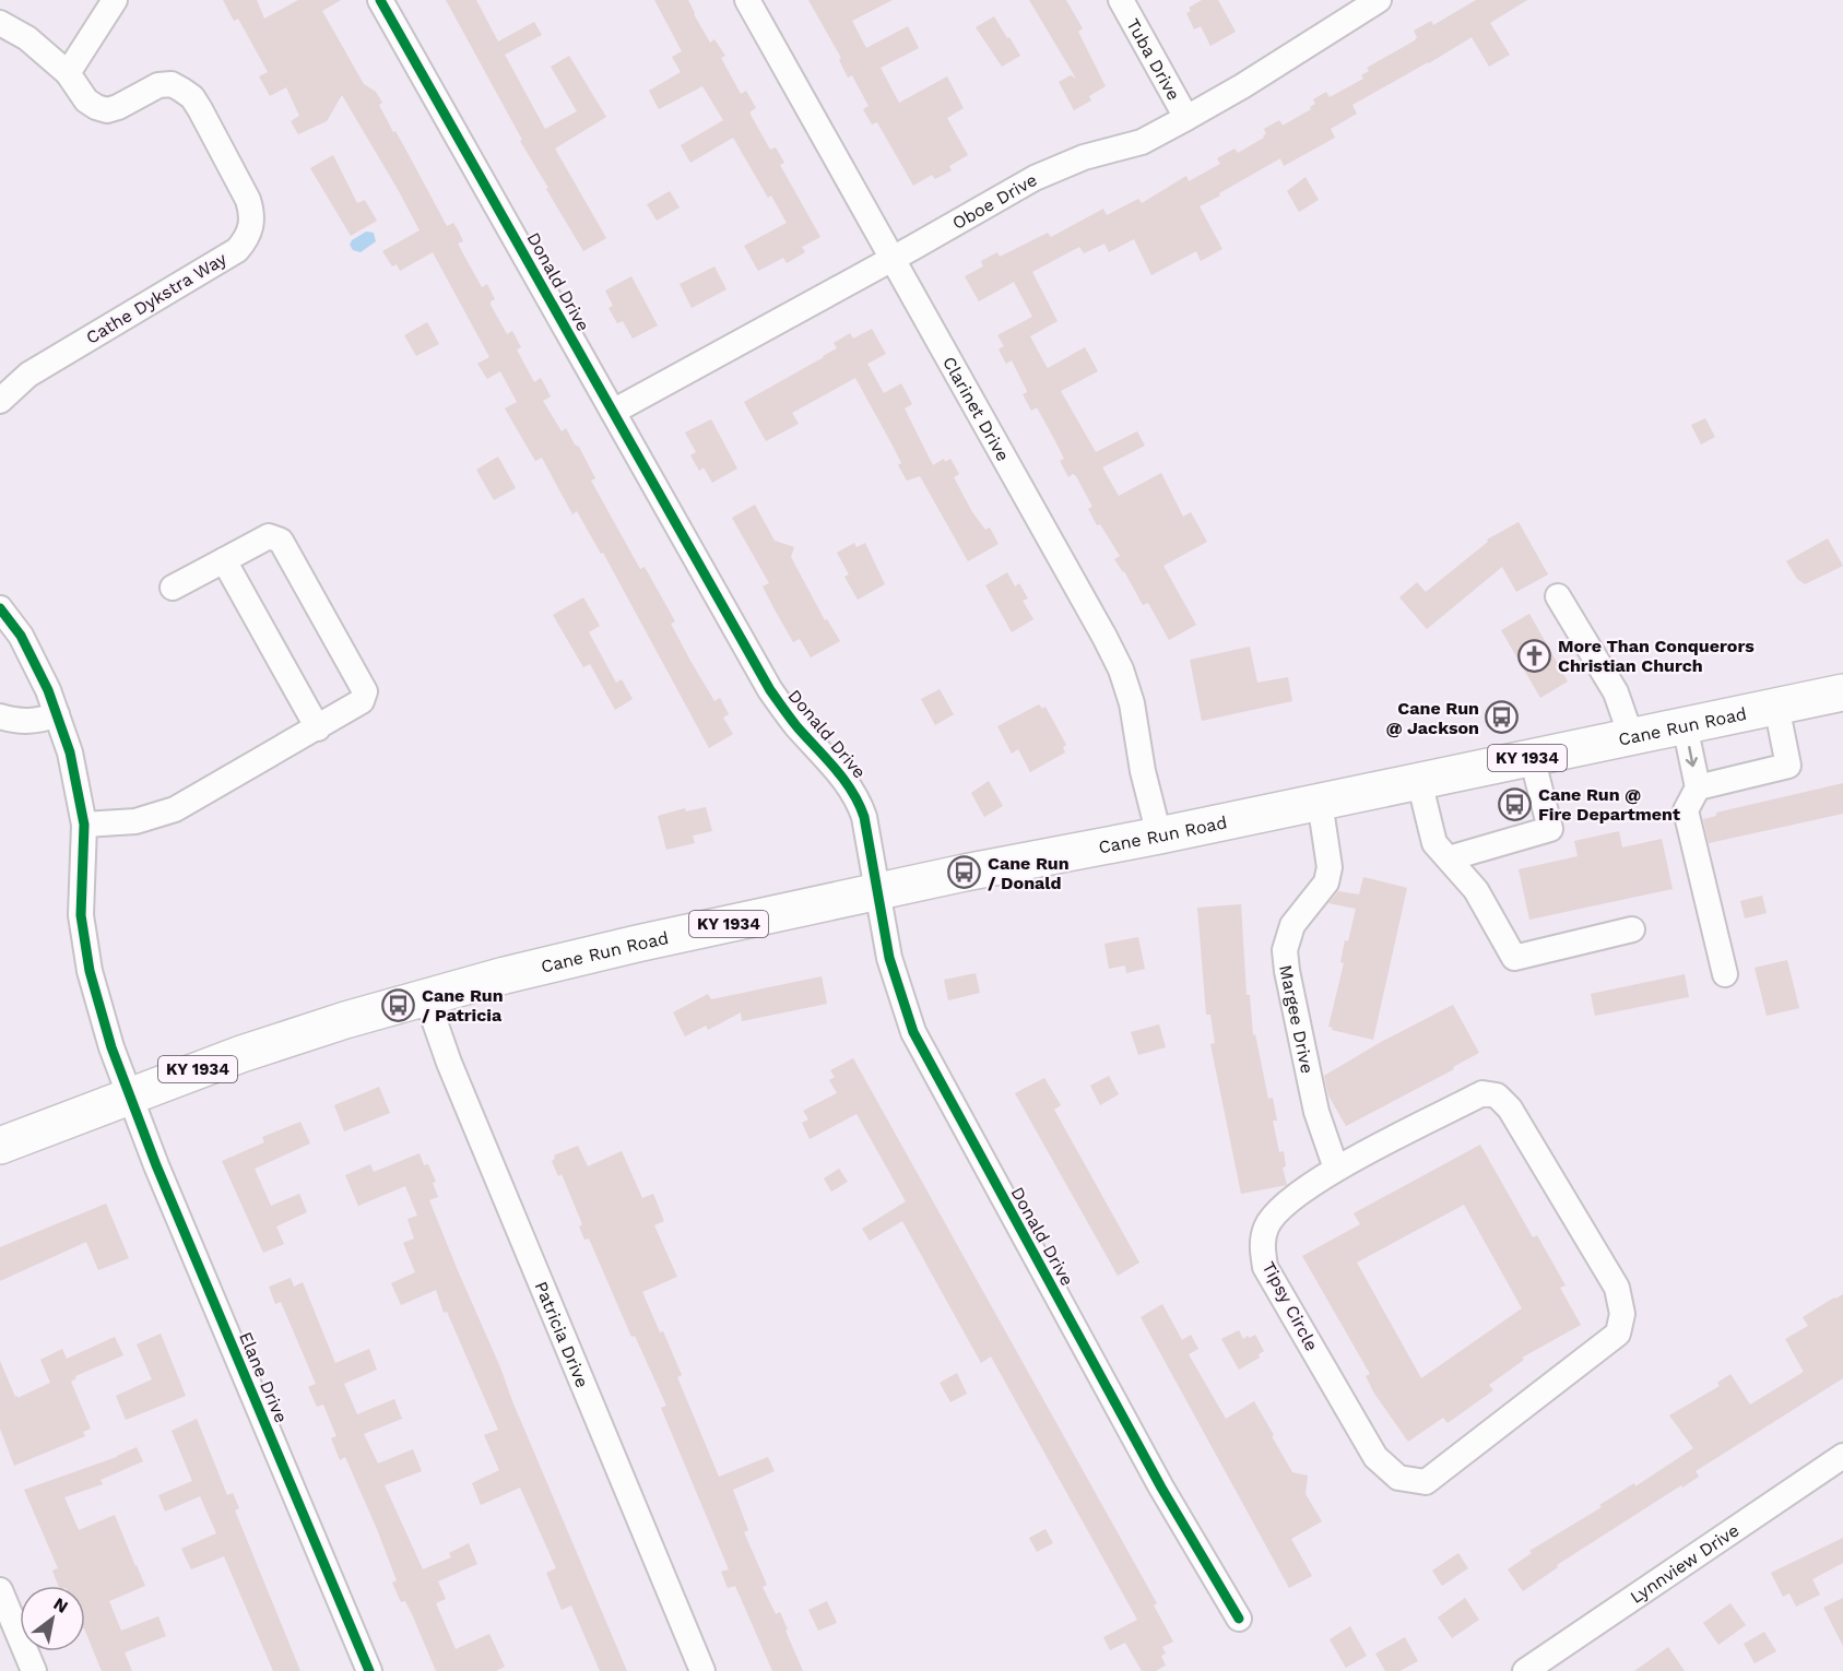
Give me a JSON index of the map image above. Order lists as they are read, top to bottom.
{
  "streets": {
    "highway": ["Cane Run Road", "KY 1934"],
    "street": [
      "Tuba Drive",
      "Oboe Drive",
      "Donald Drive",
      "Cathe Dykstra Way",
      "Clarinet Drive",
      "Margee Drive",
      "Tipsy Circle",
      "Patricia Drive",
      "Elane Drive",
      "Lynnview Drive"
    ]
  },
  "crossings": [
    ["Tuba Drive", "Oboe Drive"],
    ["Oboe Drive", "Donald Drive"],
    ["Oboe Drive", "Clarinet Drive"],
    ["Donald Drive", "Cane Run Road"],
    ["Clarinet Drive", "Cane Run Road"],
    ["Cane Run Road", "Margee Drive"],
    ["Cane Run Road", "Patricia Drive"],
    ["Cane Run Road", "Elane Drive"],
    ["Margee Drive", "Tipsy Circle"]
  ],
  "places": {
    "church": ["More Than Conquerors Christian Church"],
    "bus stop": [
      "Cane Run @ Jackson",
      "Cane Run @ Fire Department",
      "Cane Run / Donald",
      "Cane Run / Patricia"
    ]
  },
  "north": "top right"
}
